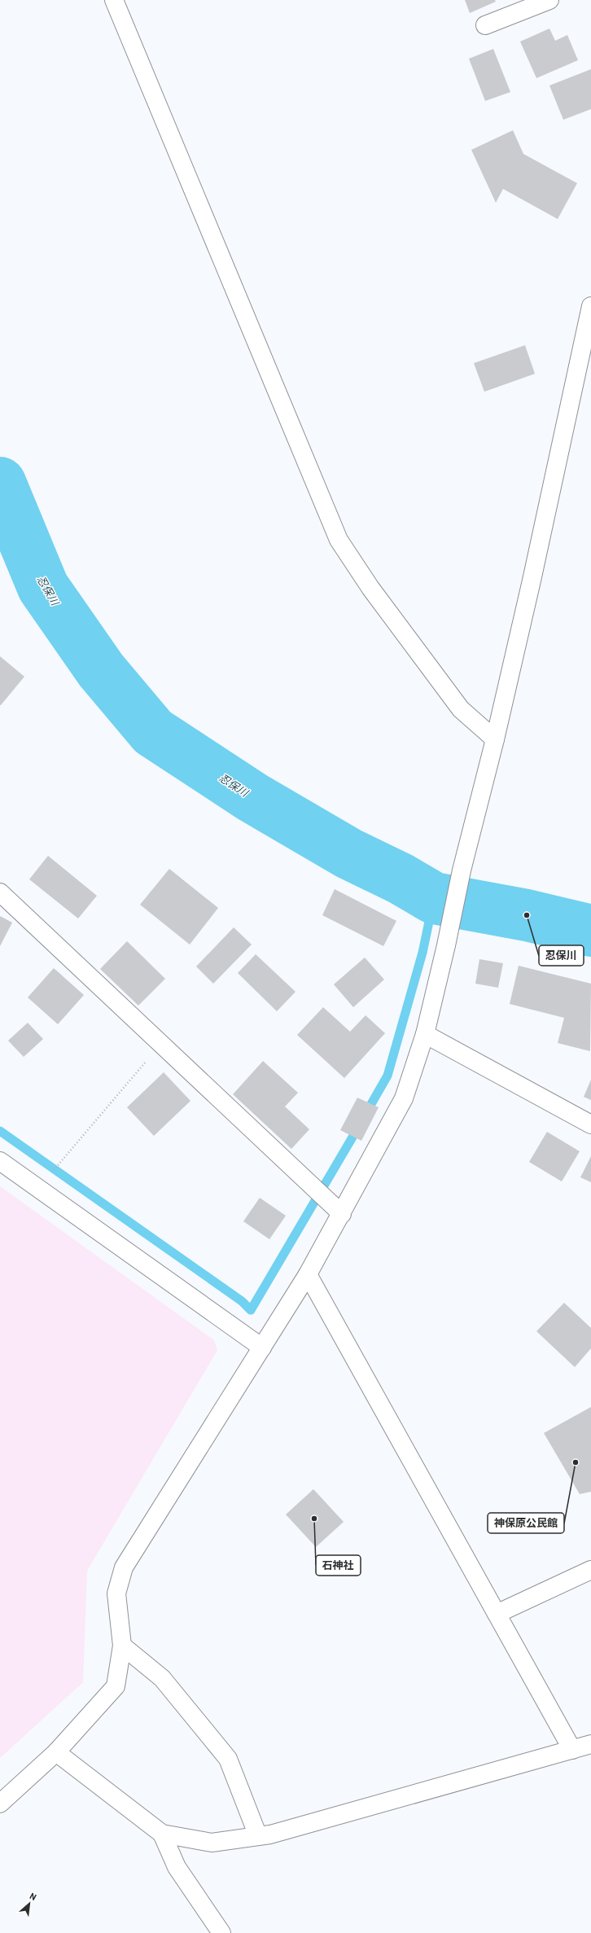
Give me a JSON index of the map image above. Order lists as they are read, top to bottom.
{
  "water": ["忍保川"],
  "places": ["忍保川", "神保原公民館", "石神社"],
  "north": "top right"
}
